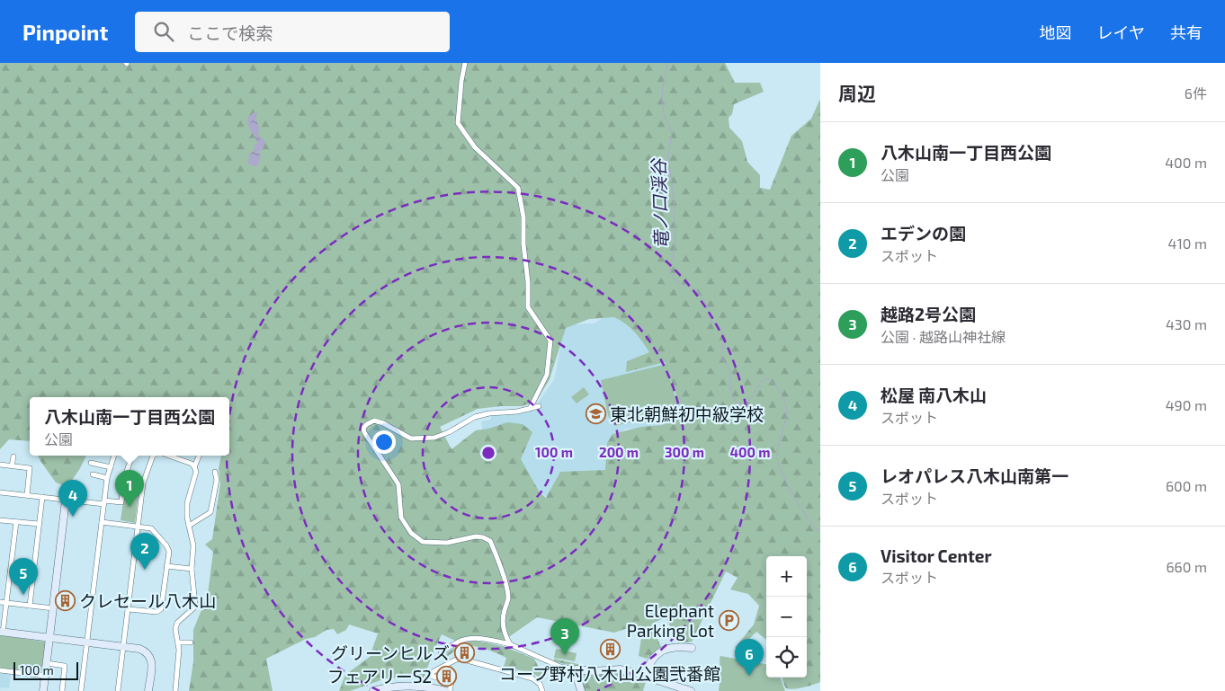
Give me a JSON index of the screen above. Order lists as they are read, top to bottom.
{
  "water": ["竜ノ口渓谷"],
  "places": {
    "school or university": ["東北朝鮮初中級学校"],
    "building": [
      "クレセール八木山",
      "コープ野村八木山公園弐番館",
      "グリーンヒルズ",
      "フェアリーS2"
    ],
    "parking": ["Elephant Parking Lot"]
  },
  "scale_bar": "100 m",
  "page": {
    "header": "Pinpoint",
    "search": "ここで検索",
    "nav": ["地図", "レイヤ", "共有"],
    "heading": ["周辺", "6件"],
    "list": [
      {
        "mark": "1",
        "name": "八木山南一丁目西公園",
        "note": "公園",
        "value": "400 m"
      },
      {
        "mark": "2",
        "name": "エデンの園",
        "note": "スポット",
        "value": "410 m"
      },
      {
        "mark": "3",
        "name": "越路2号公園",
        "note": "公園 · 越路山神社線",
        "value": "430 m"
      },
      {
        "mark": "4",
        "name": "松屋 南八木山",
        "note": "スポット",
        "value": "490 m"
      },
      {
        "mark": "5",
        "name": "レオパレス八木山南第一",
        "note": "スポット",
        "value": "600 m"
      },
      {
        "mark": "6",
        "name": "Visitor Center",
        "note": "スポット",
        "value": "660 m"
      }
    ],
    "popup": ["八木山南一丁目西公園", "公園"],
    "pins": [
      "1",
      "4",
      "2",
      "5",
      "3",
      "6"
    ],
    "map_buttons": ["+", "−"],
    "scale": "100 m"
  },
  "rings": [
    "100 m",
    "200 m",
    "300 m",
    "400 m"
  ]
}
